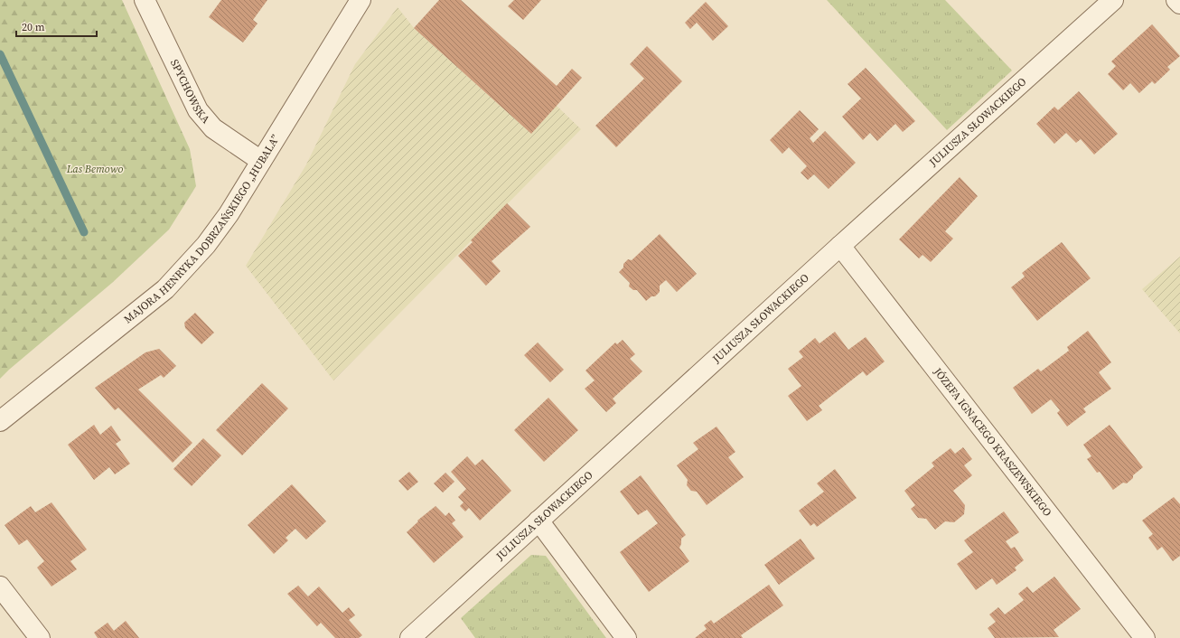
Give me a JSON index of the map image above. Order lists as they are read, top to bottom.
{
  "streets": {
    "street": [
      "SPYCHOWSKA",
      "JULIUSZA SŁOWACKIEGO",
      "MAJORA HENRYKA DOBRZAŃSKIEGO „HUBALA”",
      "JÓZEFA IGNACEGO KRASZEWSKIEGO"
    ]
  },
  "crossings": [
    ["SPYCHOWSKA", "MAJORA HENRYKA DOBRZAŃSKIEGO „HUBALA”"],
    ["JULIUSZA SŁOWACKIEGO", "JÓZEFA IGNACEGO KRASZEWSKIEGO"]
  ],
  "parks": ["Las Bemowo"],
  "scale_bar": "20 m"
}
